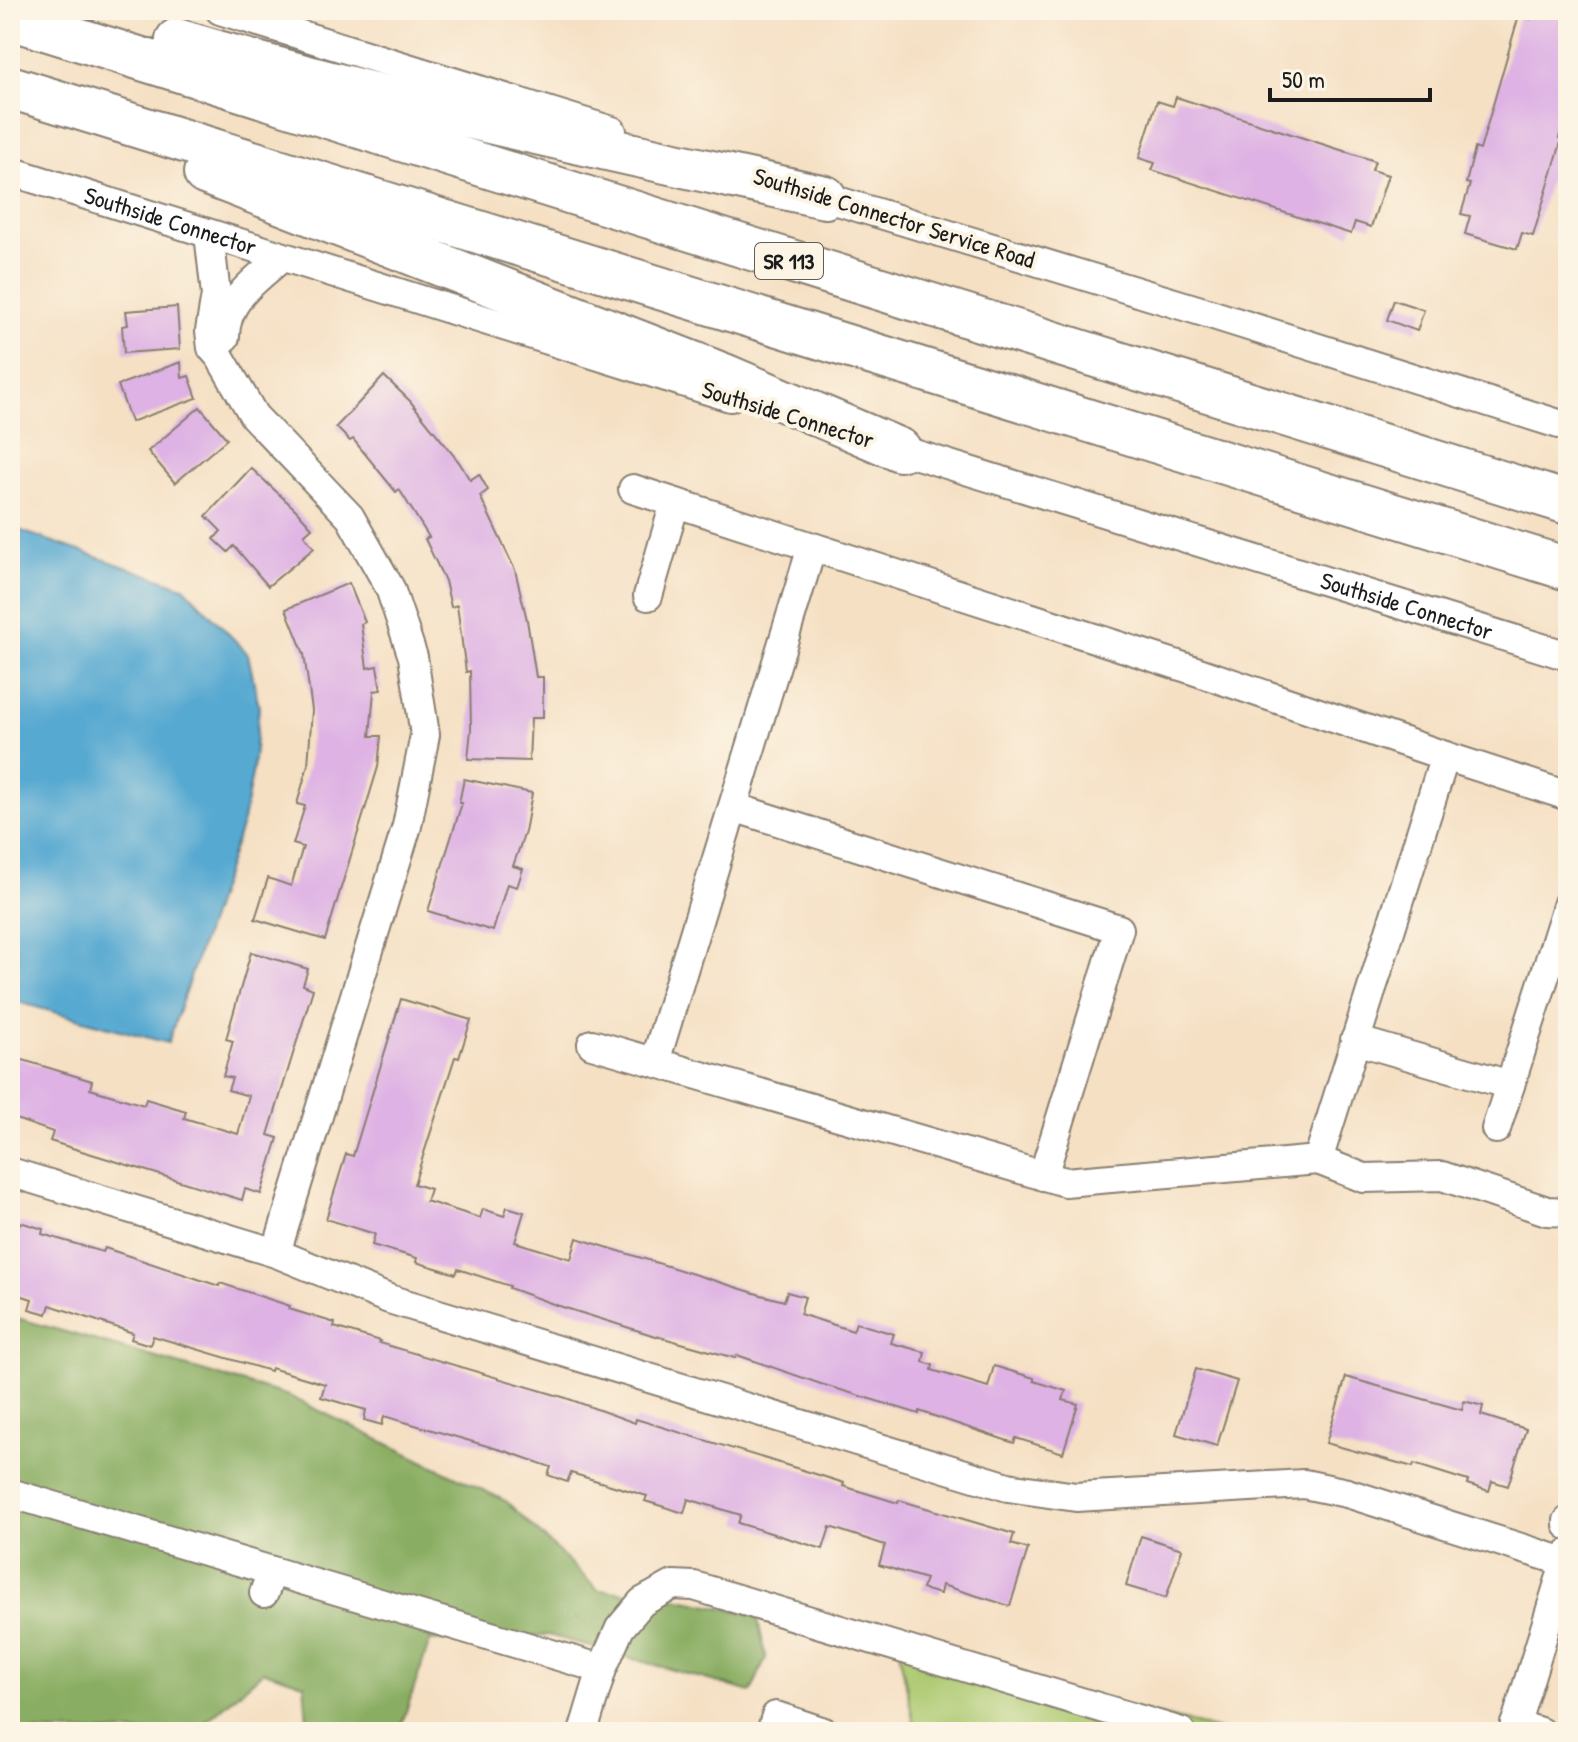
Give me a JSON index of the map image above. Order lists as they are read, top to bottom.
{
  "streets": {
    "highway": ["SR 113"],
    "street": ["Southside Connector Service Road", "Southside Connector"]
  },
  "scale_bar": "50 m"
}
